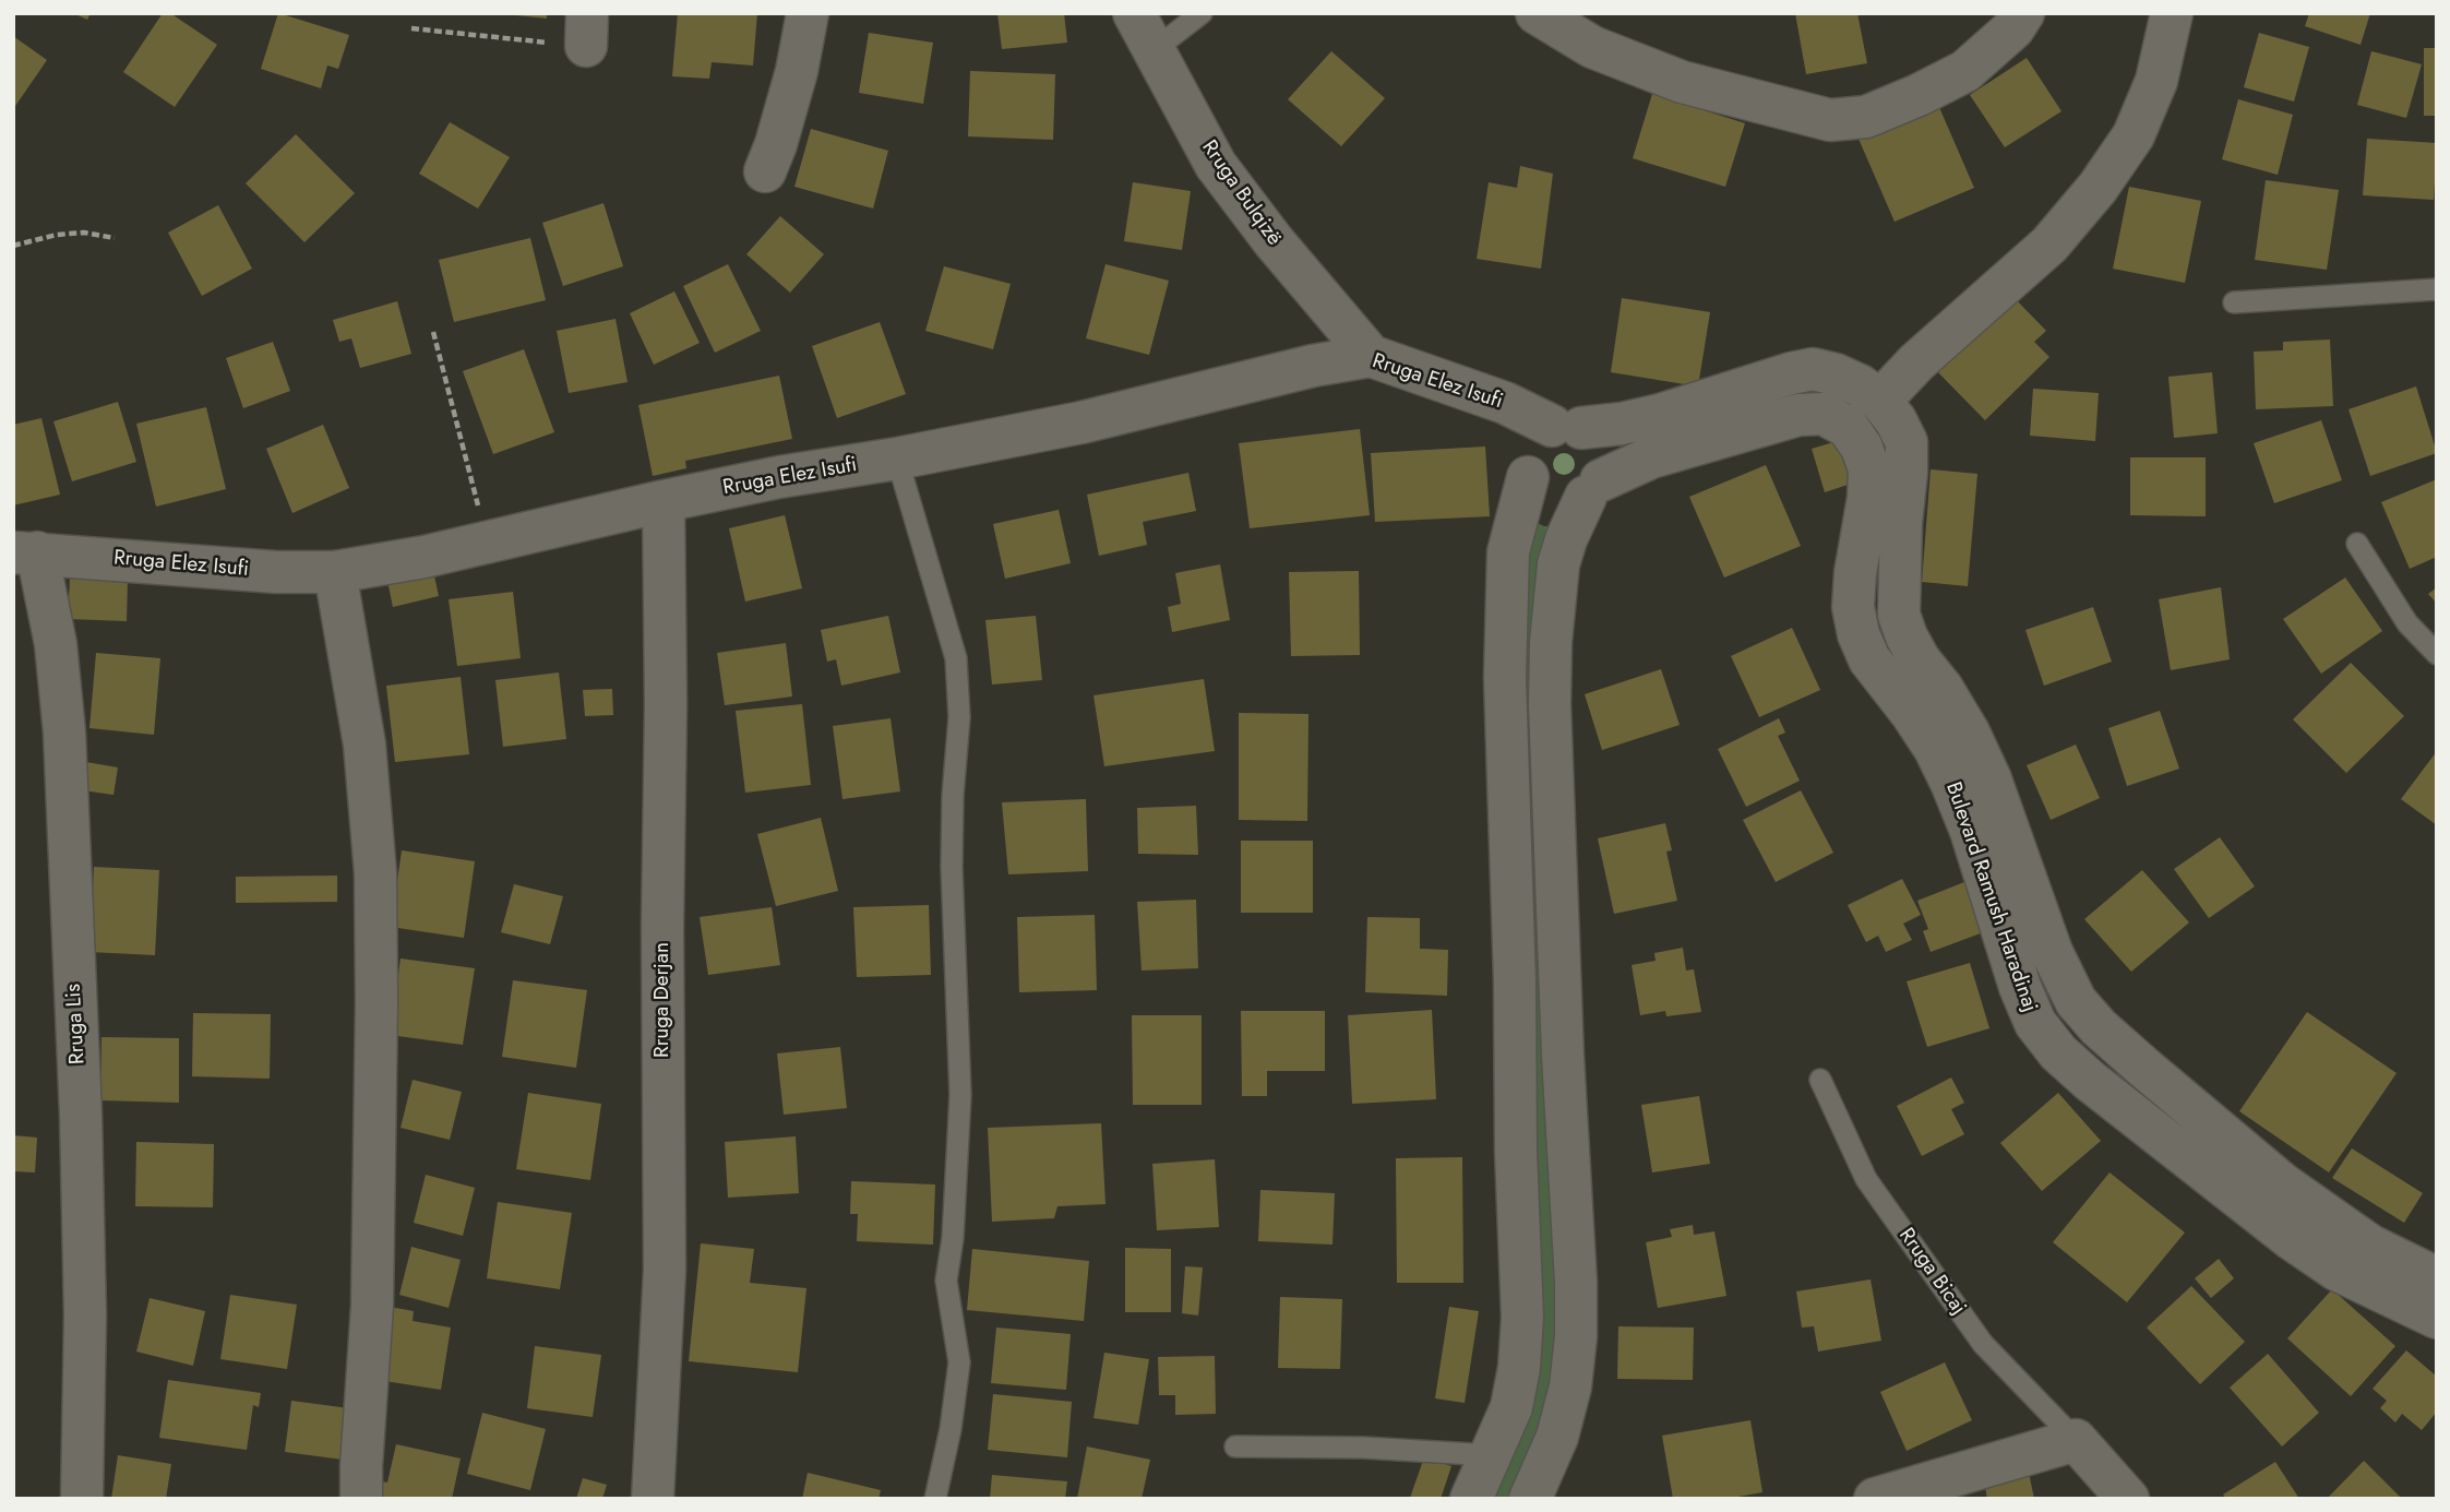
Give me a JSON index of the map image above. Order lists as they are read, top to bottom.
{
  "streets": {
    "street": [
      "Rruga Bulqizë",
      "Rruga Elez Isufi",
      "Bulevard Ramush Haradinaj",
      "Rruga Derjan",
      "Rruga Lis",
      "Rruga Bicaj"
    ]
  },
  "crossings": [
    ["Rruga Bulqizë", "Rruga Elez Isufi"],
    ["Rruga Elez Isufi", "Bulevard Ramush Haradinaj"],
    ["Rruga Elez Isufi", "Rruga Derjan"],
    ["Rruga Elez Isufi", "Rruga Lis"]
  ]
}
